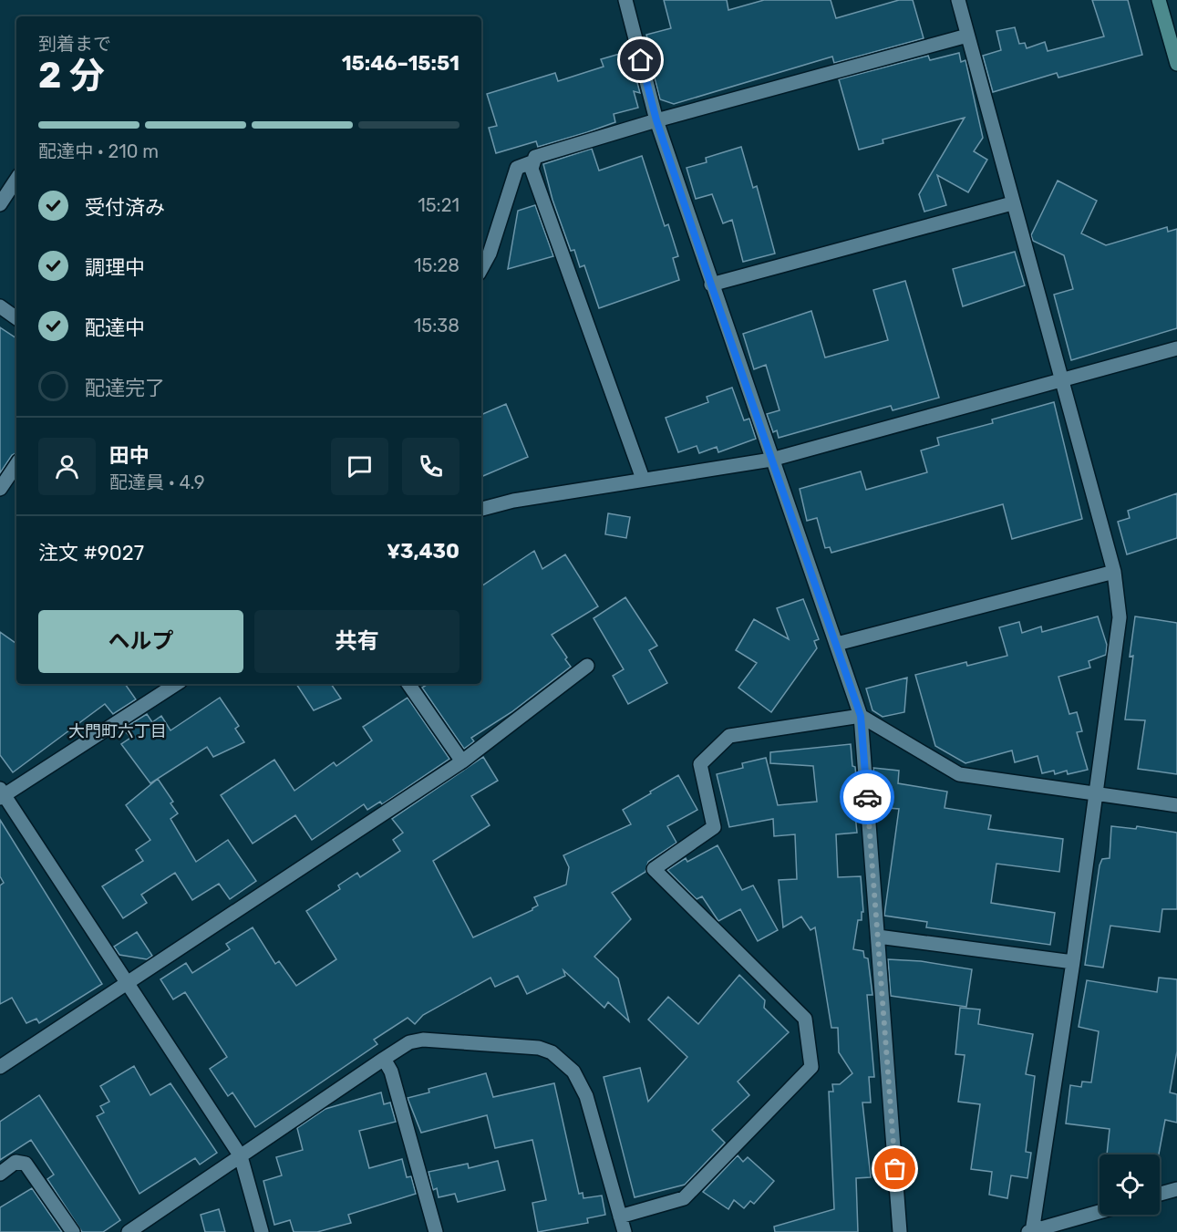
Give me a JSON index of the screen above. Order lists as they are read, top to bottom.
{
  "districts": ["大門町六丁目"],
  "page": {
    "heading": ["2 分", "到着まで", "15:46–15:51"],
    "panel": [
      "田中",
      "配達員 · 4.9",
      "注文 #9027",
      "¥3,430"
    ],
    "bar": "配達中 · 210 m",
    "list": [
      ["受付済み", "15:21"],
      ["調理中", "15:28"],
      ["配達中", "15:38"],
      "配達完了"
    ],
    "buttons": ["ヘルプ", "共有"]
  }
}
